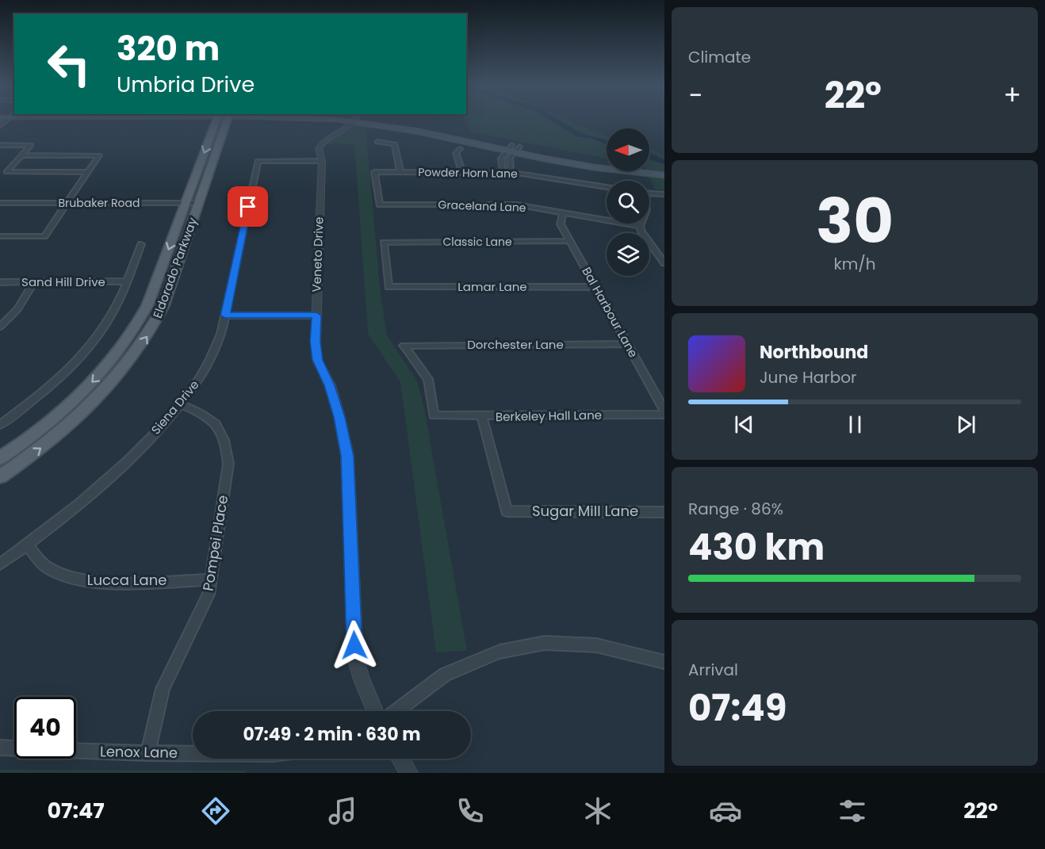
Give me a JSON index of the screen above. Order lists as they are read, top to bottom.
{
  "streets": {
    "main road": ["Eldorado Parkway"],
    "street": [
      "Powder Horn Lane",
      "Brubaker Road",
      "Graceland Lane",
      "Classic Lane",
      "Veneto Drive",
      "Sand Hill Drive",
      "Lamar Lane",
      "Bal Harbour Lane",
      "Dorchester Lane",
      "Siena Drive",
      "Berkeley Hall Lane",
      "Sugar Mill Lane",
      "Pompei Place",
      "Lucca Lane",
      "Lenox Lane"
    ]
  },
  "crossings": [
    ["Powder Horn Lane", "Graceland Lane"],
    ["Brubaker Road", "Eldorado Parkway"],
    ["Graceland Lane", "Bal Harbour Lane"],
    ["Classic Lane", "Lamar Lane"],
    ["Classic Lane", "Bal Harbour Lane"],
    ["Veneto Drive", "Siena Drive"],
    ["Lamar Lane", "Bal Harbour Lane"],
    ["Bal Harbour Lane", "Dorchester Lane"],
    ["Dorchester Lane", "Berkeley Hall Lane"],
    ["Siena Drive", "Pompei Place"],
    ["Siena Drive", "Lucca Lane"],
    ["Berkeley Hall Lane", "Sugar Mill Lane"],
    ["Pompei Place", "Lucca Lane"],
    ["Pompei Place", "Lenox Lane"]
  ],
  "north": "left",
  "page": {
    "tile": [
      "Climate",
      ["30", "km/h"],
      ["Range · 86%", "430 km"],
      ["Arrival", "07:49"]
    ],
    "turn": ["320 m", "Umbria Drive"],
    "heat": ["−", "22°", "+"],
    "song": ["Northbound", "June Harbor"],
    "limit": "40",
    "trip": "07:49 · 2 min · 630 m",
    "tabs": ["07:47", "22°"]
  }
}
